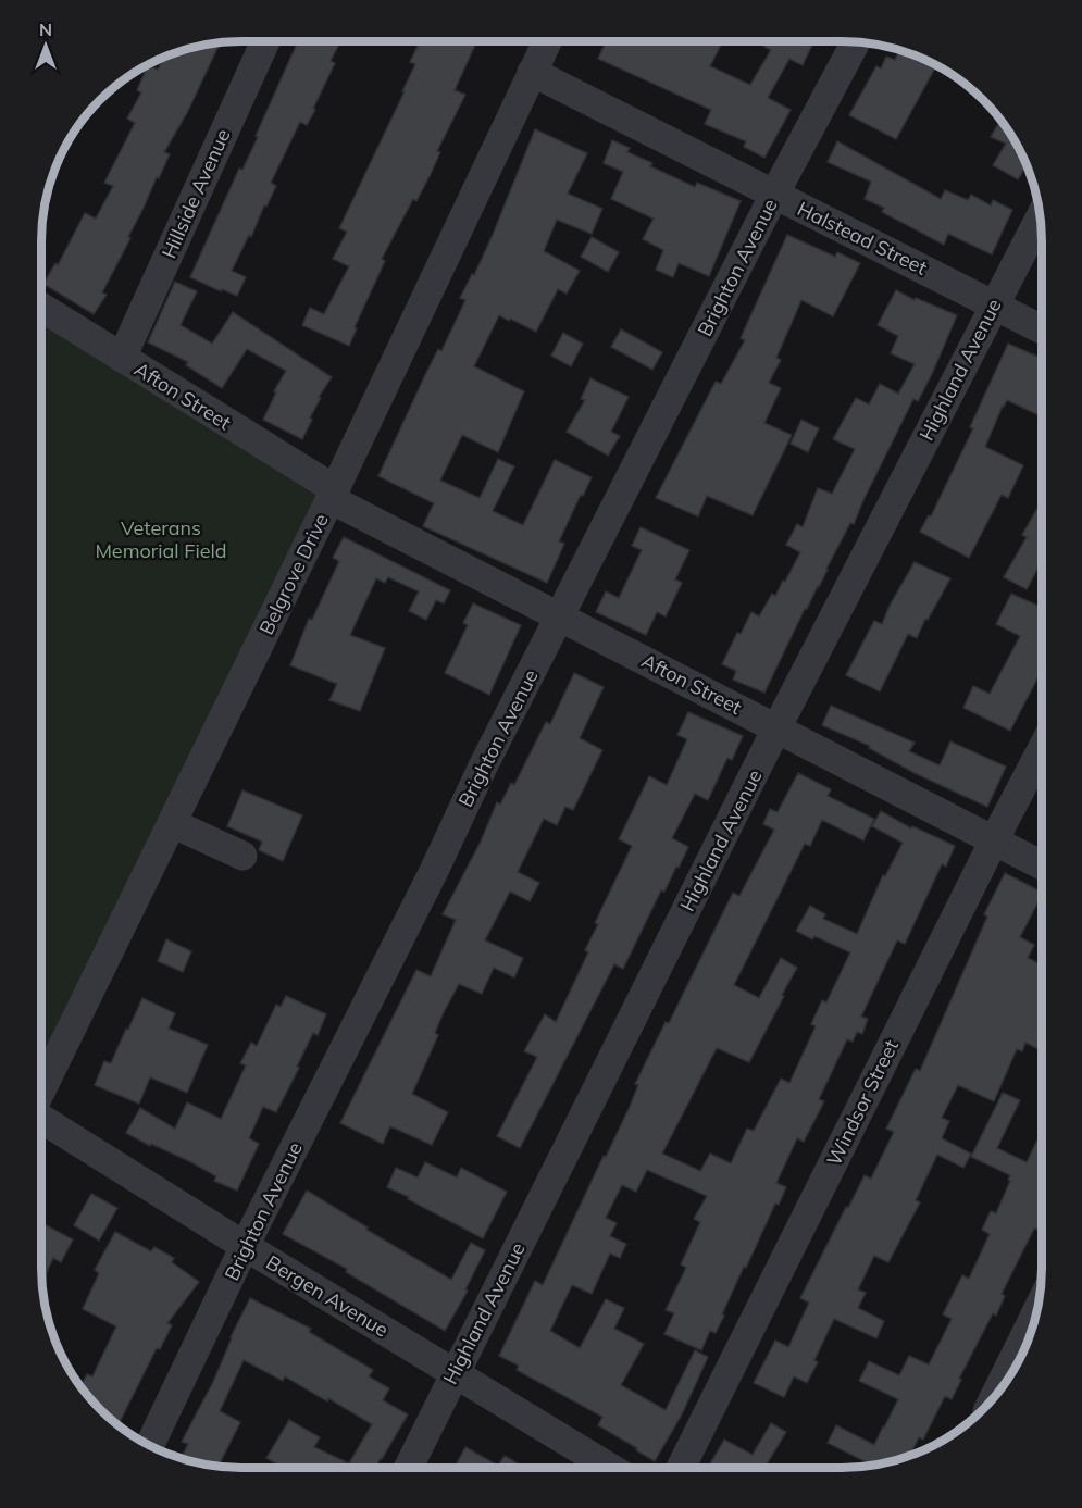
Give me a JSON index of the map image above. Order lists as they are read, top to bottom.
{
  "streets": {
    "street": [
      "Hillside Avenue",
      "Halstead Street",
      "Brighton Avenue",
      "Highland Avenue",
      "Afton Street",
      "Belgrove Drive",
      "Windsor Street",
      "Bergen Avenue"
    ]
  },
  "crossings": [
    ["Hillside Avenue", "Afton Street"],
    ["Halstead Street", "Brighton Avenue"],
    ["Halstead Street", "Highland Avenue"],
    ["Halstead Street", "Belgrove Drive"],
    ["Brighton Avenue", "Afton Street"],
    ["Brighton Avenue", "Bergen Avenue"],
    ["Highland Avenue", "Afton Street"],
    ["Highland Avenue", "Bergen Avenue"],
    ["Afton Street", "Belgrove Drive"],
    ["Afton Street", "Windsor Street"]
  ],
  "parks": ["Veterans Memorial Field"],
  "north": "top"
}
